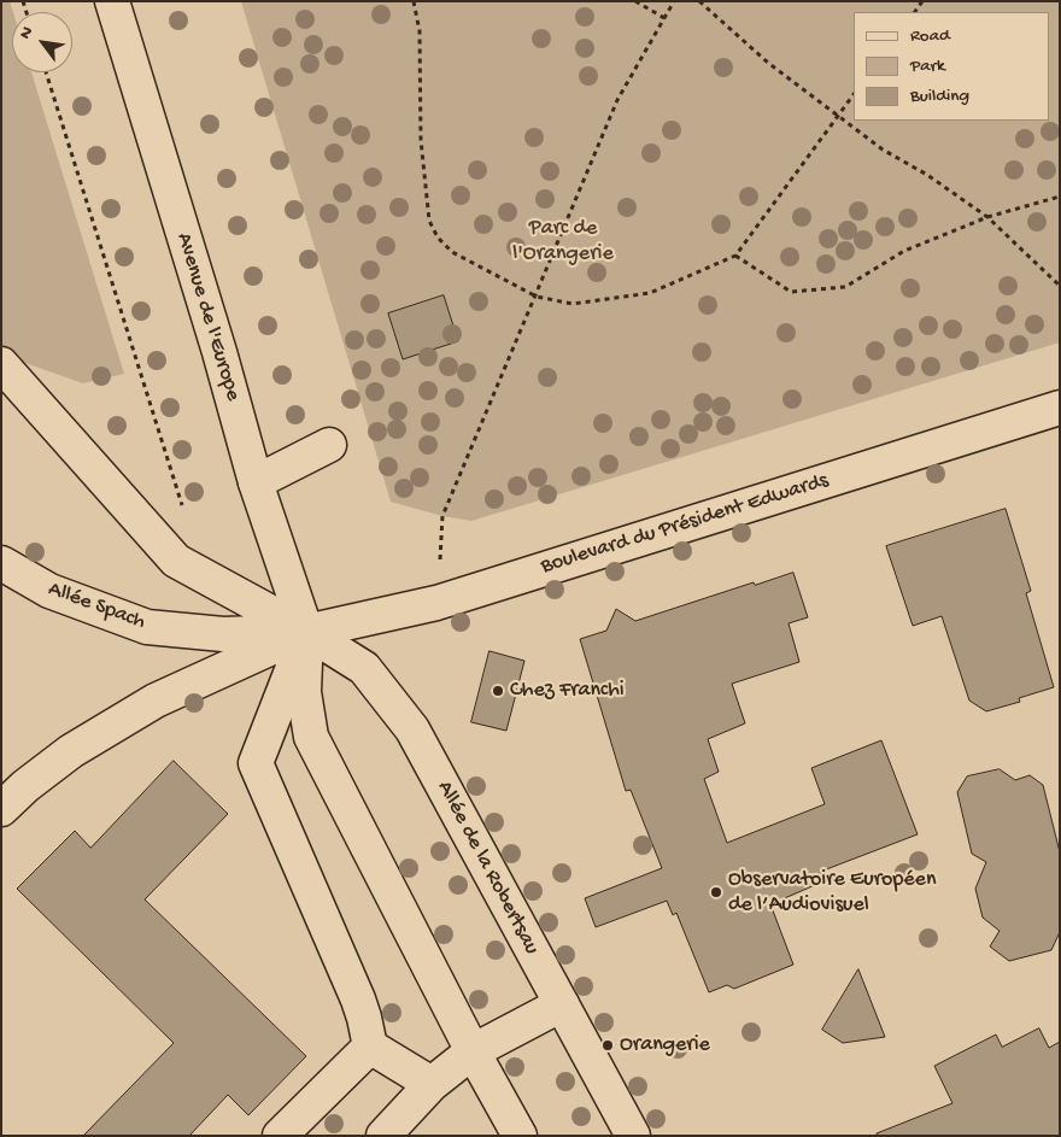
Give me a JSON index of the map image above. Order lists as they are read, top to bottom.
{
  "streets": {
    "street": [
      "Avenue de l'Europe",
      "Boulevard du Président Edwards",
      "Allée Spach",
      "Allée de la Robertsau"
    ]
  },
  "crossings": [
    ["Avenue de l'Europe", "Boulevard du Président Edwards"],
    ["Avenue de l'Europe", "Allée Spach"],
    ["Avenue de l'Europe", "Allée de la Robertsau"],
    ["Boulevard du Président Edwards", "Allée Spach"],
    ["Boulevard du Président Edwards", "Allée de la Robertsau"],
    ["Allée Spach", "Allée de la Robertsau"]
  ],
  "parks": ["Parc de l'Orangerie"],
  "places": ["Chez Franchi", "Observatoire Européen de l’Audiovisuel", "Orangerie"],
  "legend": ["Road", "Park", "Building"],
  "north": "top left"
}
